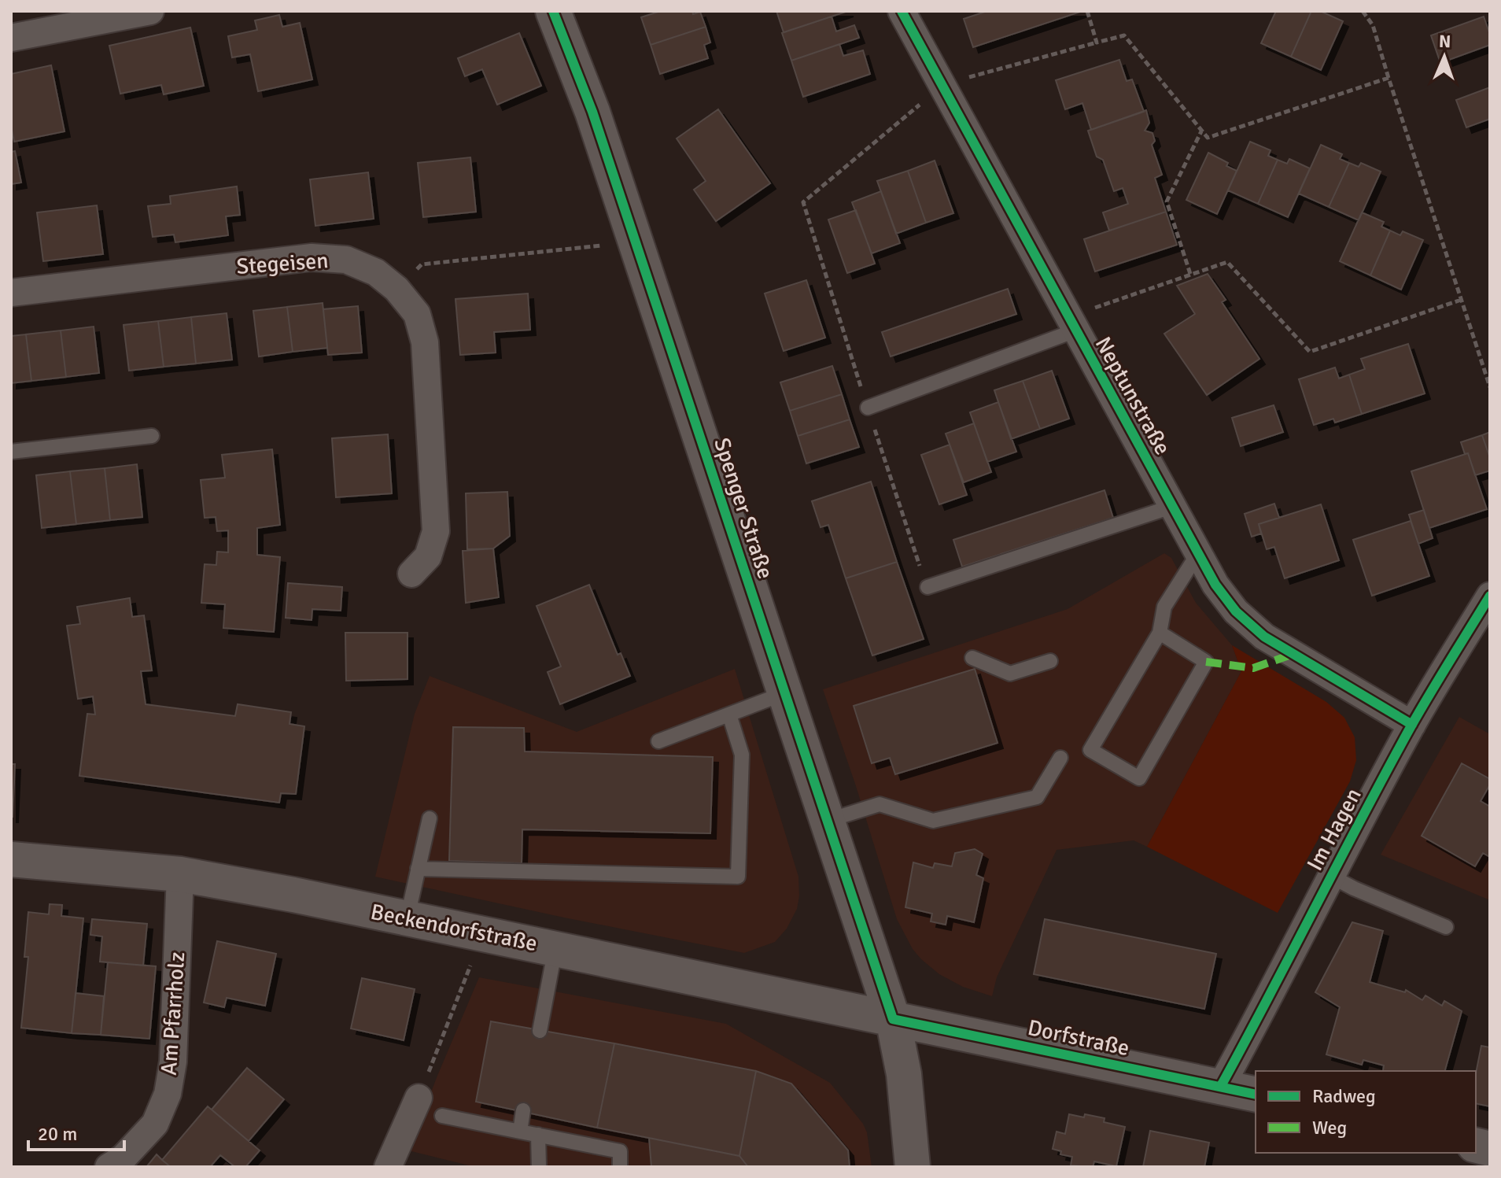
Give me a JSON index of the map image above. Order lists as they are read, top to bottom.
{
  "streets": {
    "main road": ["Spenger Straße", "Beckendorfstraße", "Dorfstraße"],
    "street": [
      "Stegeisen",
      "Neptunstraße",
      "Im Hagen",
      "Am Pfarrholz"
    ]
  },
  "crossings": [
    ["Neptunstraße", "Im Hagen"],
    ["Spenger Straße", "Beckendorfstraße"],
    ["Spenger Straße", "Dorfstraße"],
    ["Im Hagen", "Dorfstraße"],
    ["Beckendorfstraße", "Am Pfarrholz"],
    ["Beckendorfstraße", "Dorfstraße"]
  ],
  "legend": ["Radweg", "Weg"],
  "scale_bar": "20 m",
  "north": "top"
}
